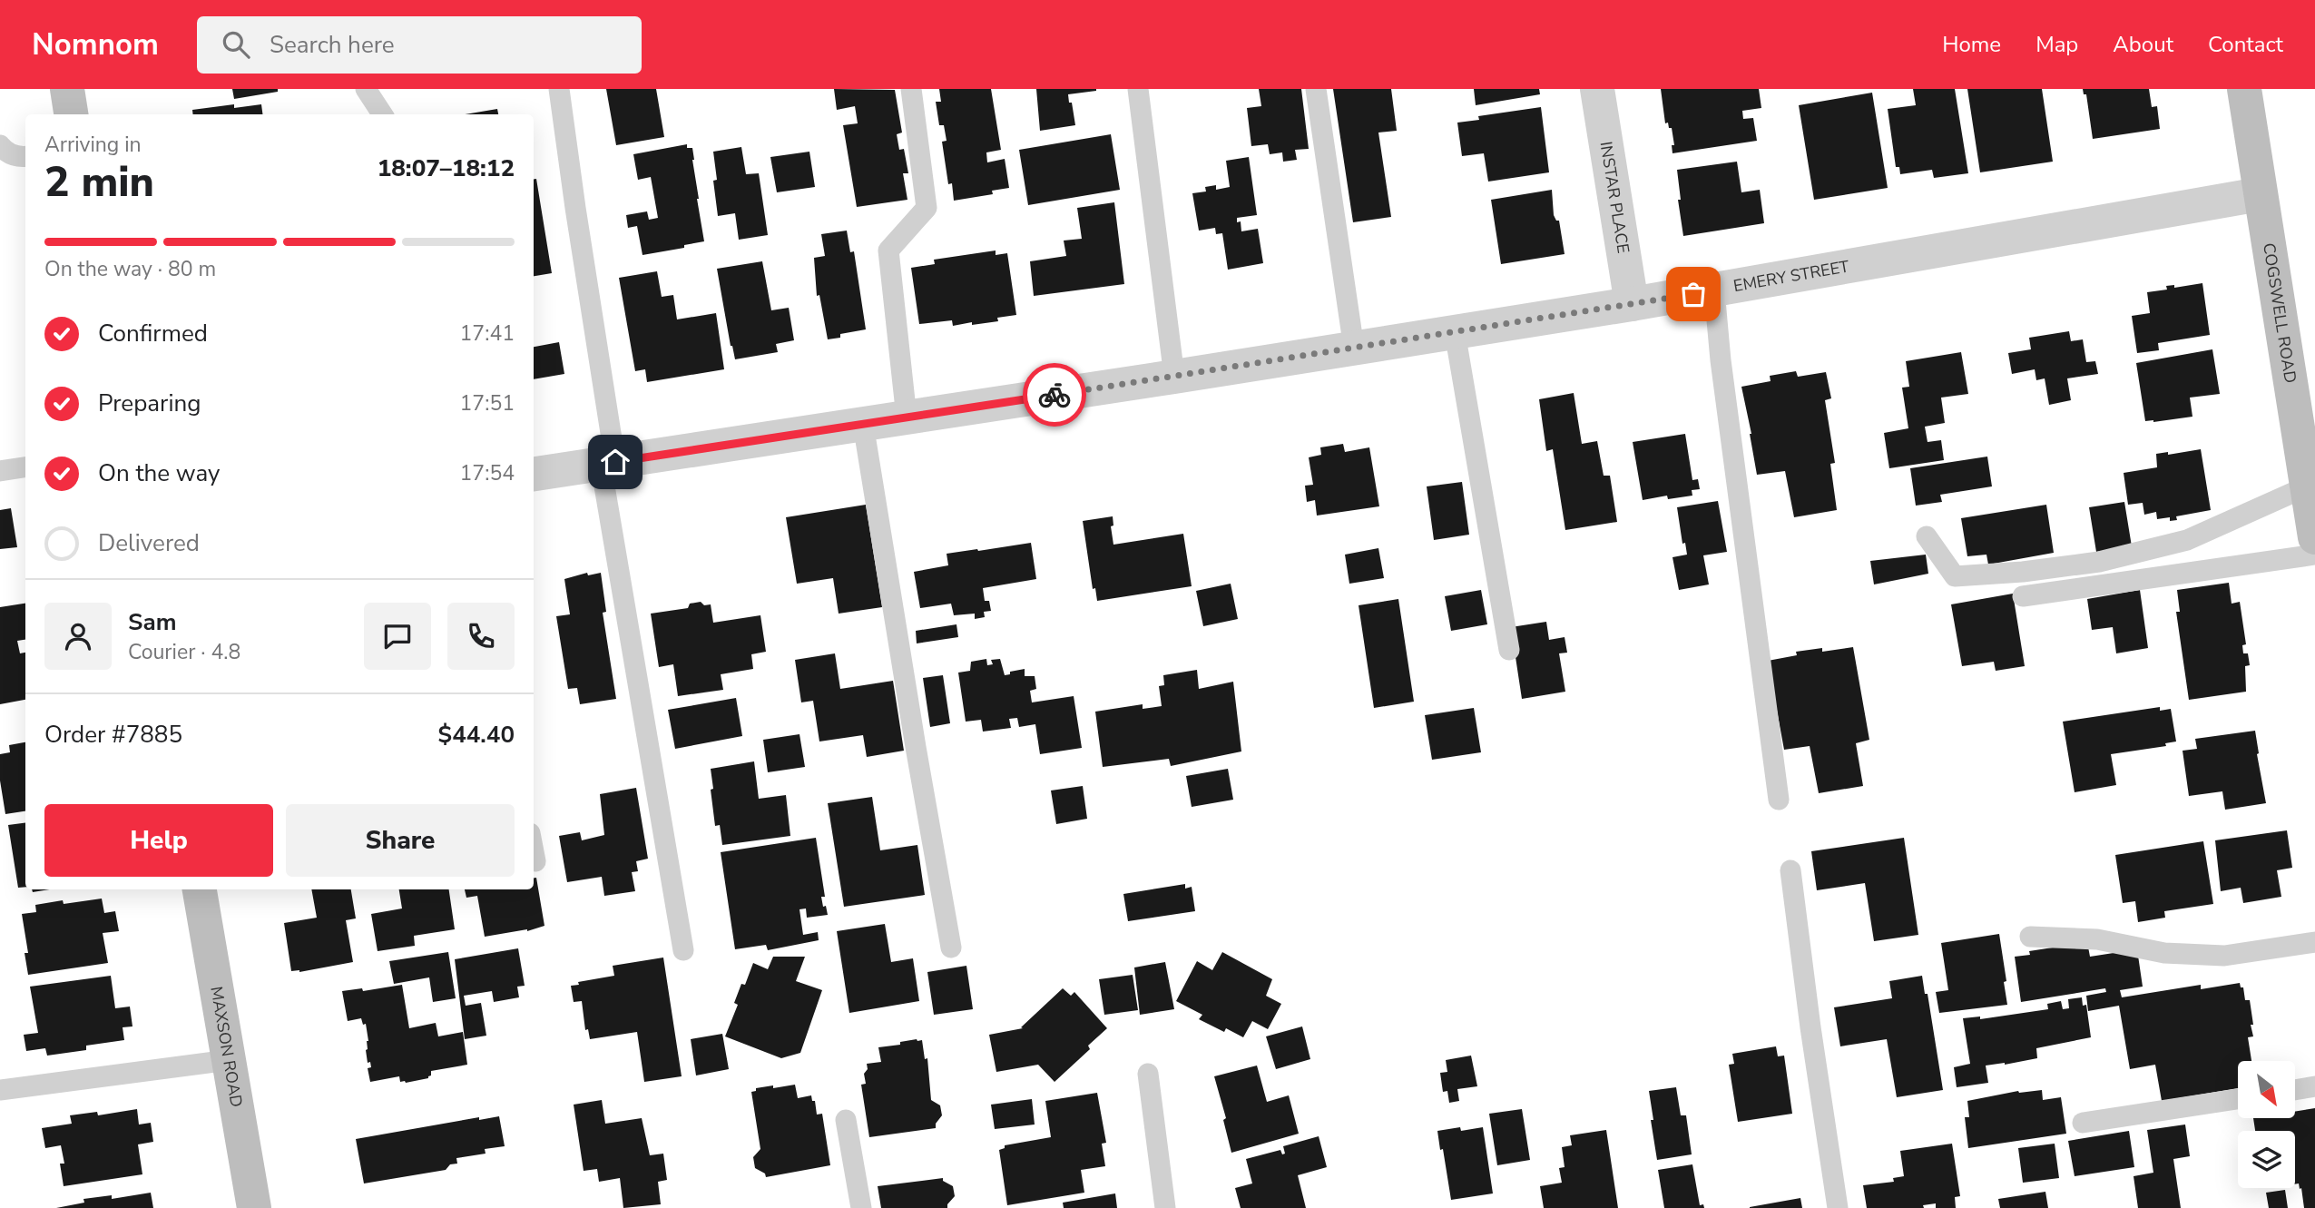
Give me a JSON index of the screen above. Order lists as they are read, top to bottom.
{
  "streets": {
    "street": [
      "INSTAR PLACE",
      "EMERY STREET",
      "COGSWELL ROAD",
      "MAXSON ROAD"
    ]
  },
  "crossings": [
    ["INSTAR PLACE", "EMERY STREET"],
    ["EMERY STREET", "COGSWELL ROAD"]
  ],
  "north": "bottom right",
  "page": {
    "header": "Nomnom",
    "search": "Search here",
    "nav": [
      "Home",
      "Map",
      "About",
      "Contact"
    ],
    "heading": ["2 min", "Arriving in", "18:07–18:12"],
    "panel": [
      "Sam",
      "Courier · 4.8",
      "Order #7885",
      "$44.40"
    ],
    "bar": "On the way · 80 m",
    "list": [
      ["Confirmed", "17:41"],
      ["Preparing", "17:51"],
      ["On the way", "17:54"],
      "Delivered"
    ],
    "buttons": ["Help", "Share"]
  }
}
